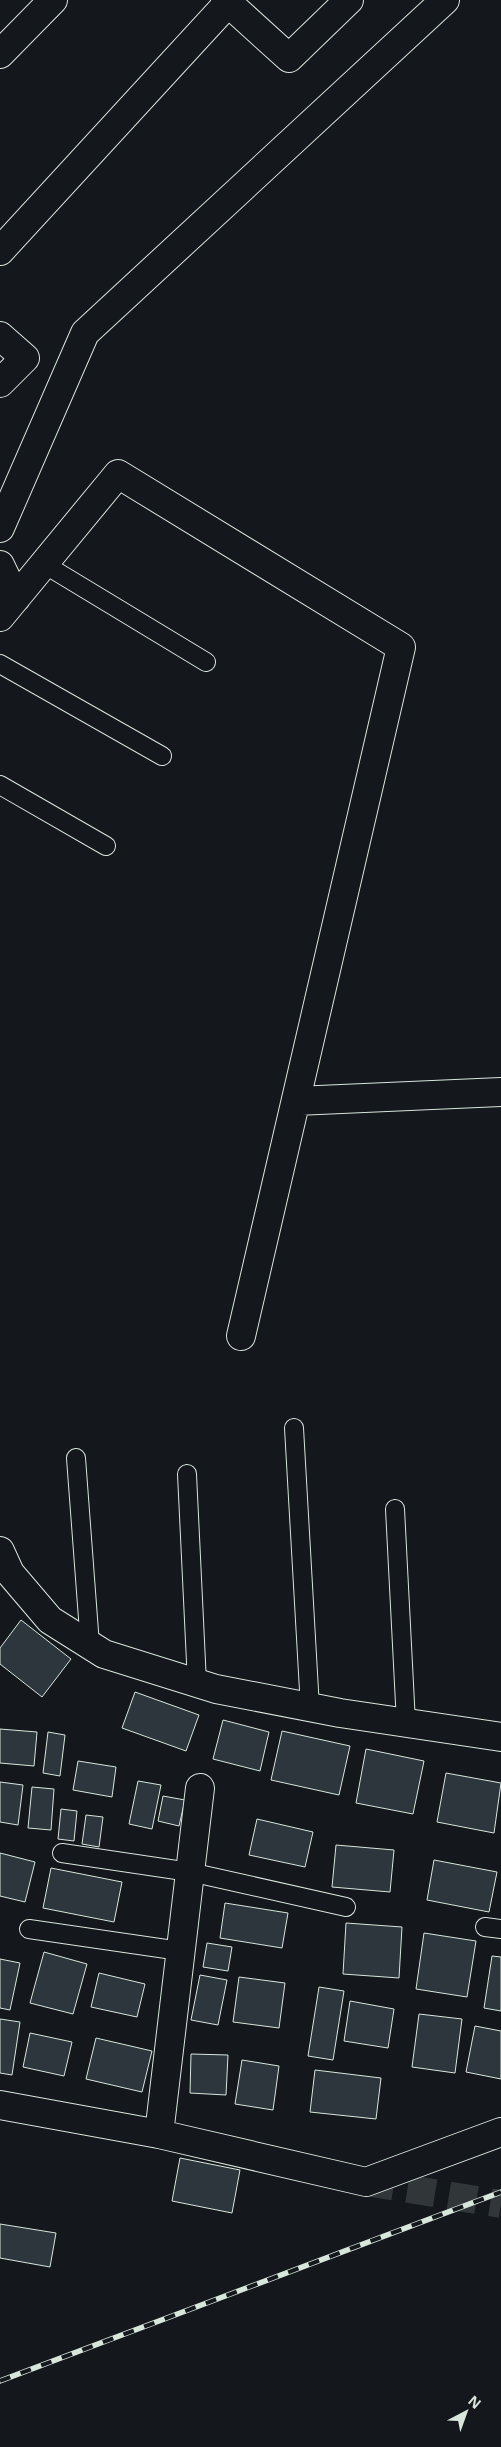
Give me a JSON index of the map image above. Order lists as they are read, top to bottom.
{
  "north": "top right"
}
